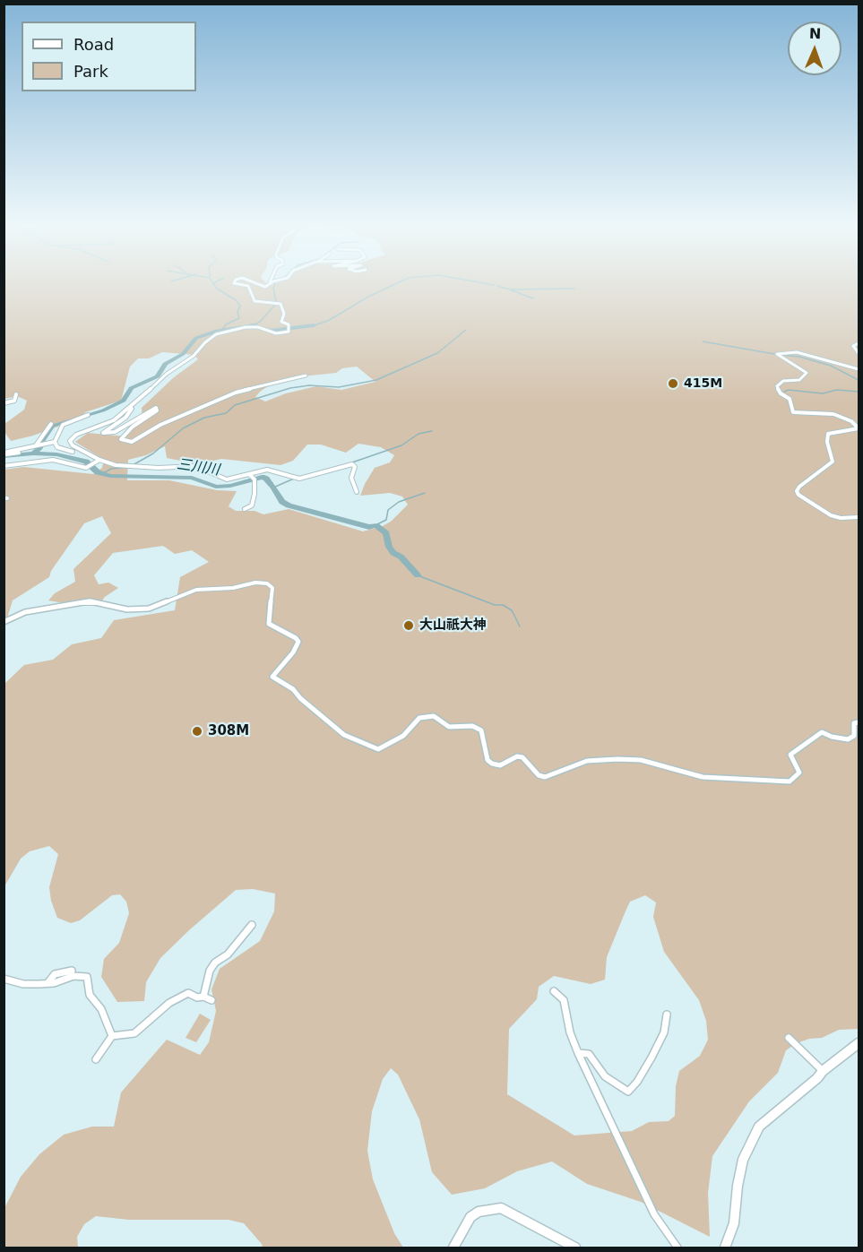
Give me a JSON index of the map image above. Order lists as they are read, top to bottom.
{
  "water": ["三川川"],
  "places": ["415M", "大山祇大神", "308M"],
  "legend": ["Road", "Park"],
  "north": "top"
}
